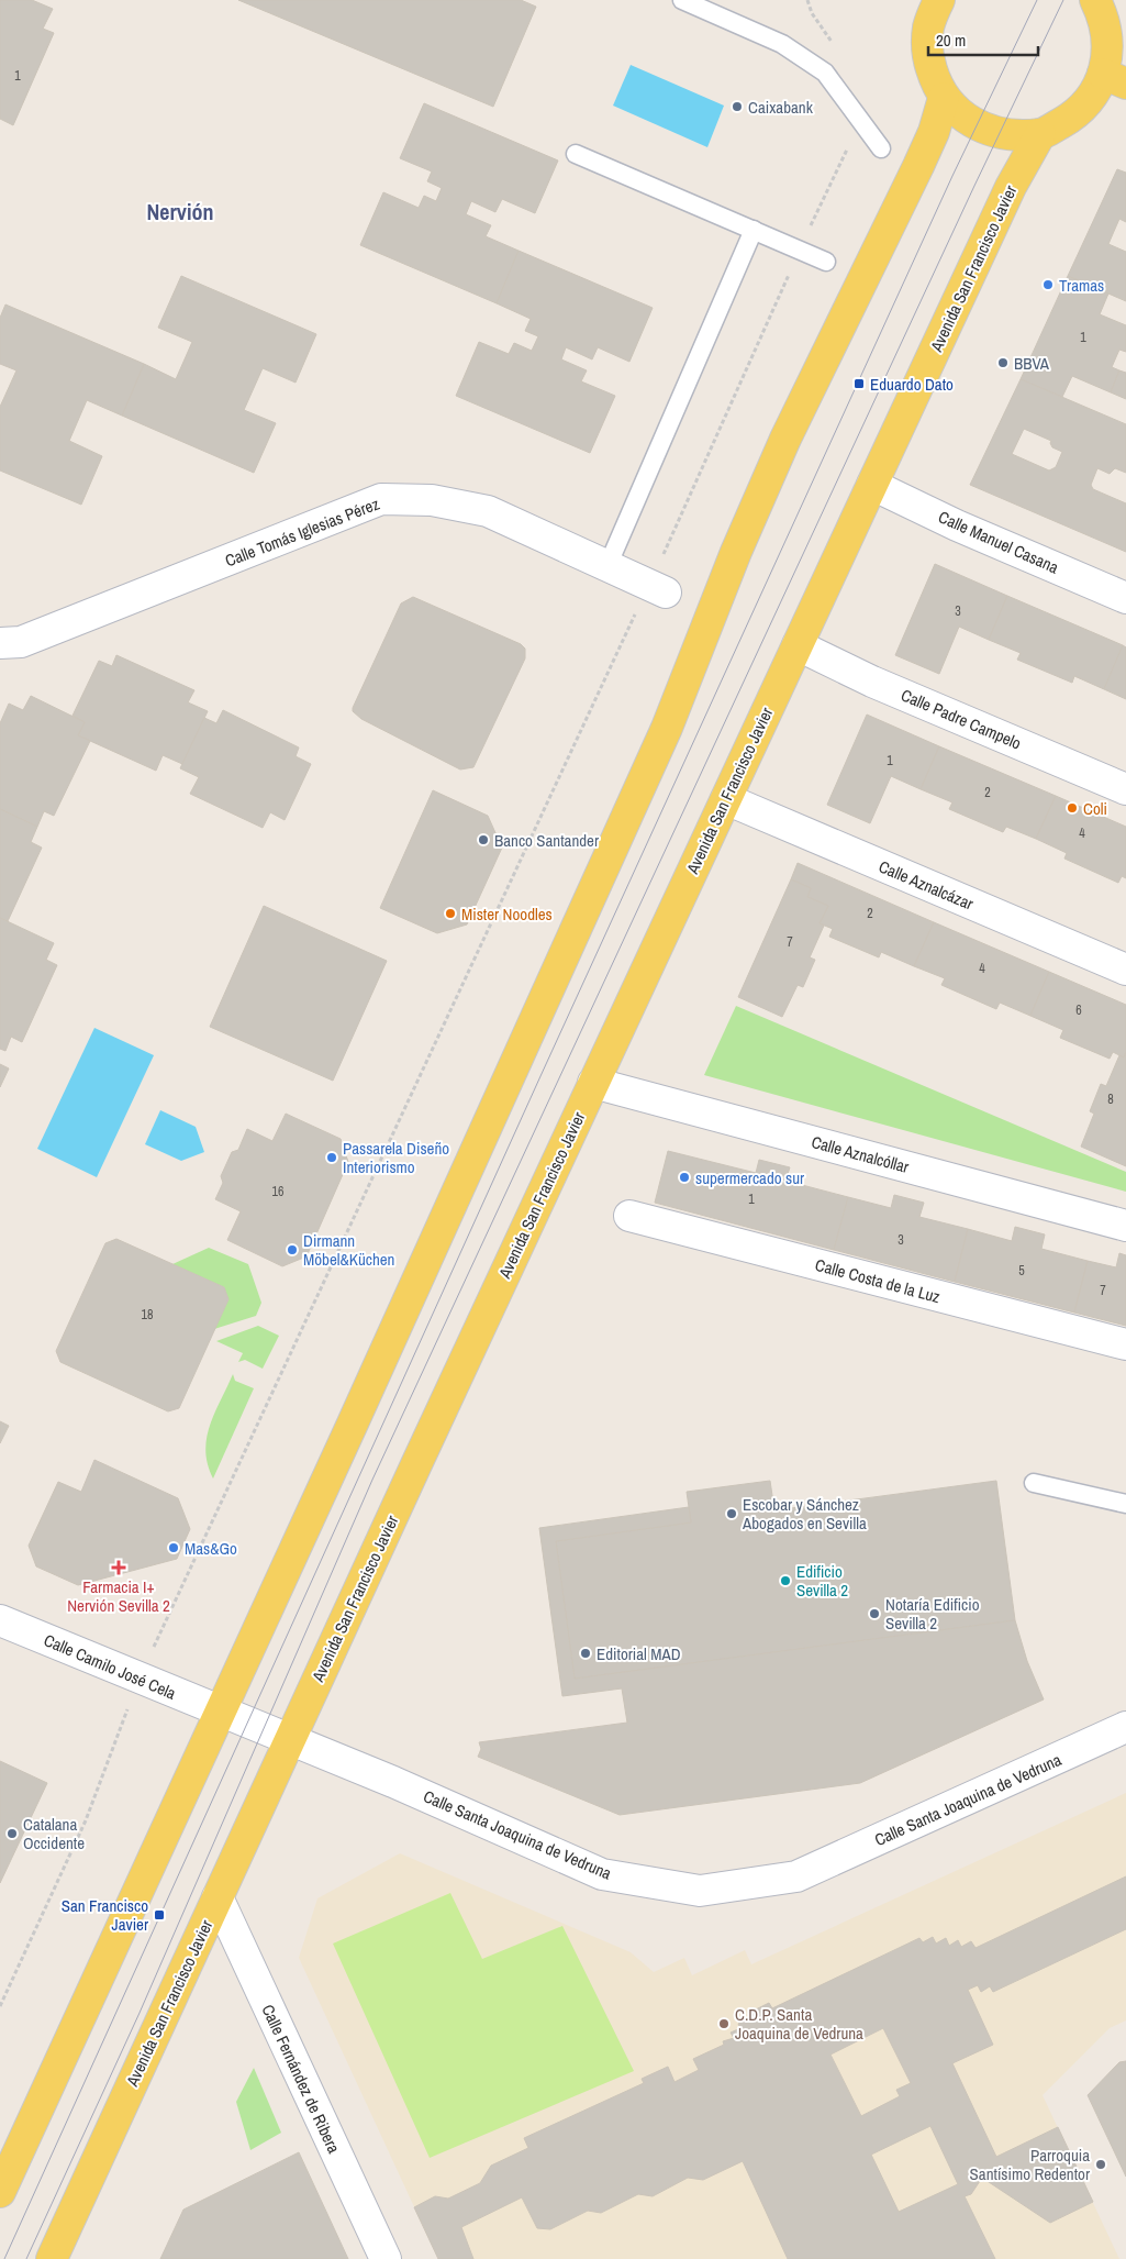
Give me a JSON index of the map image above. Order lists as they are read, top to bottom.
{
  "streets": {
    "main road": ["Avenida San Francisco Javier"],
    "street": [
      "Calle Tomás Iglesias Pérez",
      "Calle Manuel Casana",
      "Calle Padre Campelo",
      "Calle Aznalcázar",
      "Calle Aznalcóllar",
      "Calle Costa de la Luz",
      "Calle Camilo José Cela",
      "Calle Santa Joaquina de Vedruna",
      "Calle Fernández de Ribera"
    ]
  },
  "crossings": [
    ["Avenida San Francisco Javier", "Calle Manuel Casana"],
    ["Avenida San Francisco Javier", "Calle Padre Campelo"],
    ["Avenida San Francisco Javier", "Calle Aznalcázar"],
    ["Avenida San Francisco Javier", "Calle Aznalcóllar"],
    ["Avenida San Francisco Javier", "Calle Santa Joaquina de Vedruna"],
    ["Avenida San Francisco Javier", "Calle Fernández de Ribera"],
    ["Calle Camilo José Cela", "Calle Santa Joaquina de Vedruna"]
  ],
  "districts": ["Nervión"],
  "places": {
    "other": [
      "Caixabank",
      "Tramas",
      "BBVA",
      "Coli",
      "Banco Santander",
      "Mister Noodles",
      "Passarela Diseño Interiorismo",
      "supermercado sur",
      "Dirmann Möbel&Küchen",
      "Escobar y Sánchez Abogados en Sevilla",
      "Mas&Go",
      "Edificio Sevilla 2",
      "Notaría Edificio Sevilla 2",
      "Editorial MAD",
      "Catalana Occidente",
      "C.D.P. Santa Joaquina de Vedruna",
      "Parroquia Santísimo Redentor"
    ],
    "transit": ["Eduardo Dato", "San Francisco Javier"],
    "health": ["Farmacia I+ Nervión Sevilla 2"]
  },
  "house_numbers": [
    "1",
    "1",
    "3",
    "1",
    "2",
    "4",
    "2",
    "7",
    "4",
    "6",
    "8",
    "16",
    "1",
    "3",
    "5",
    "7",
    "18"
  ],
  "scale_bar": "20 m"
}
